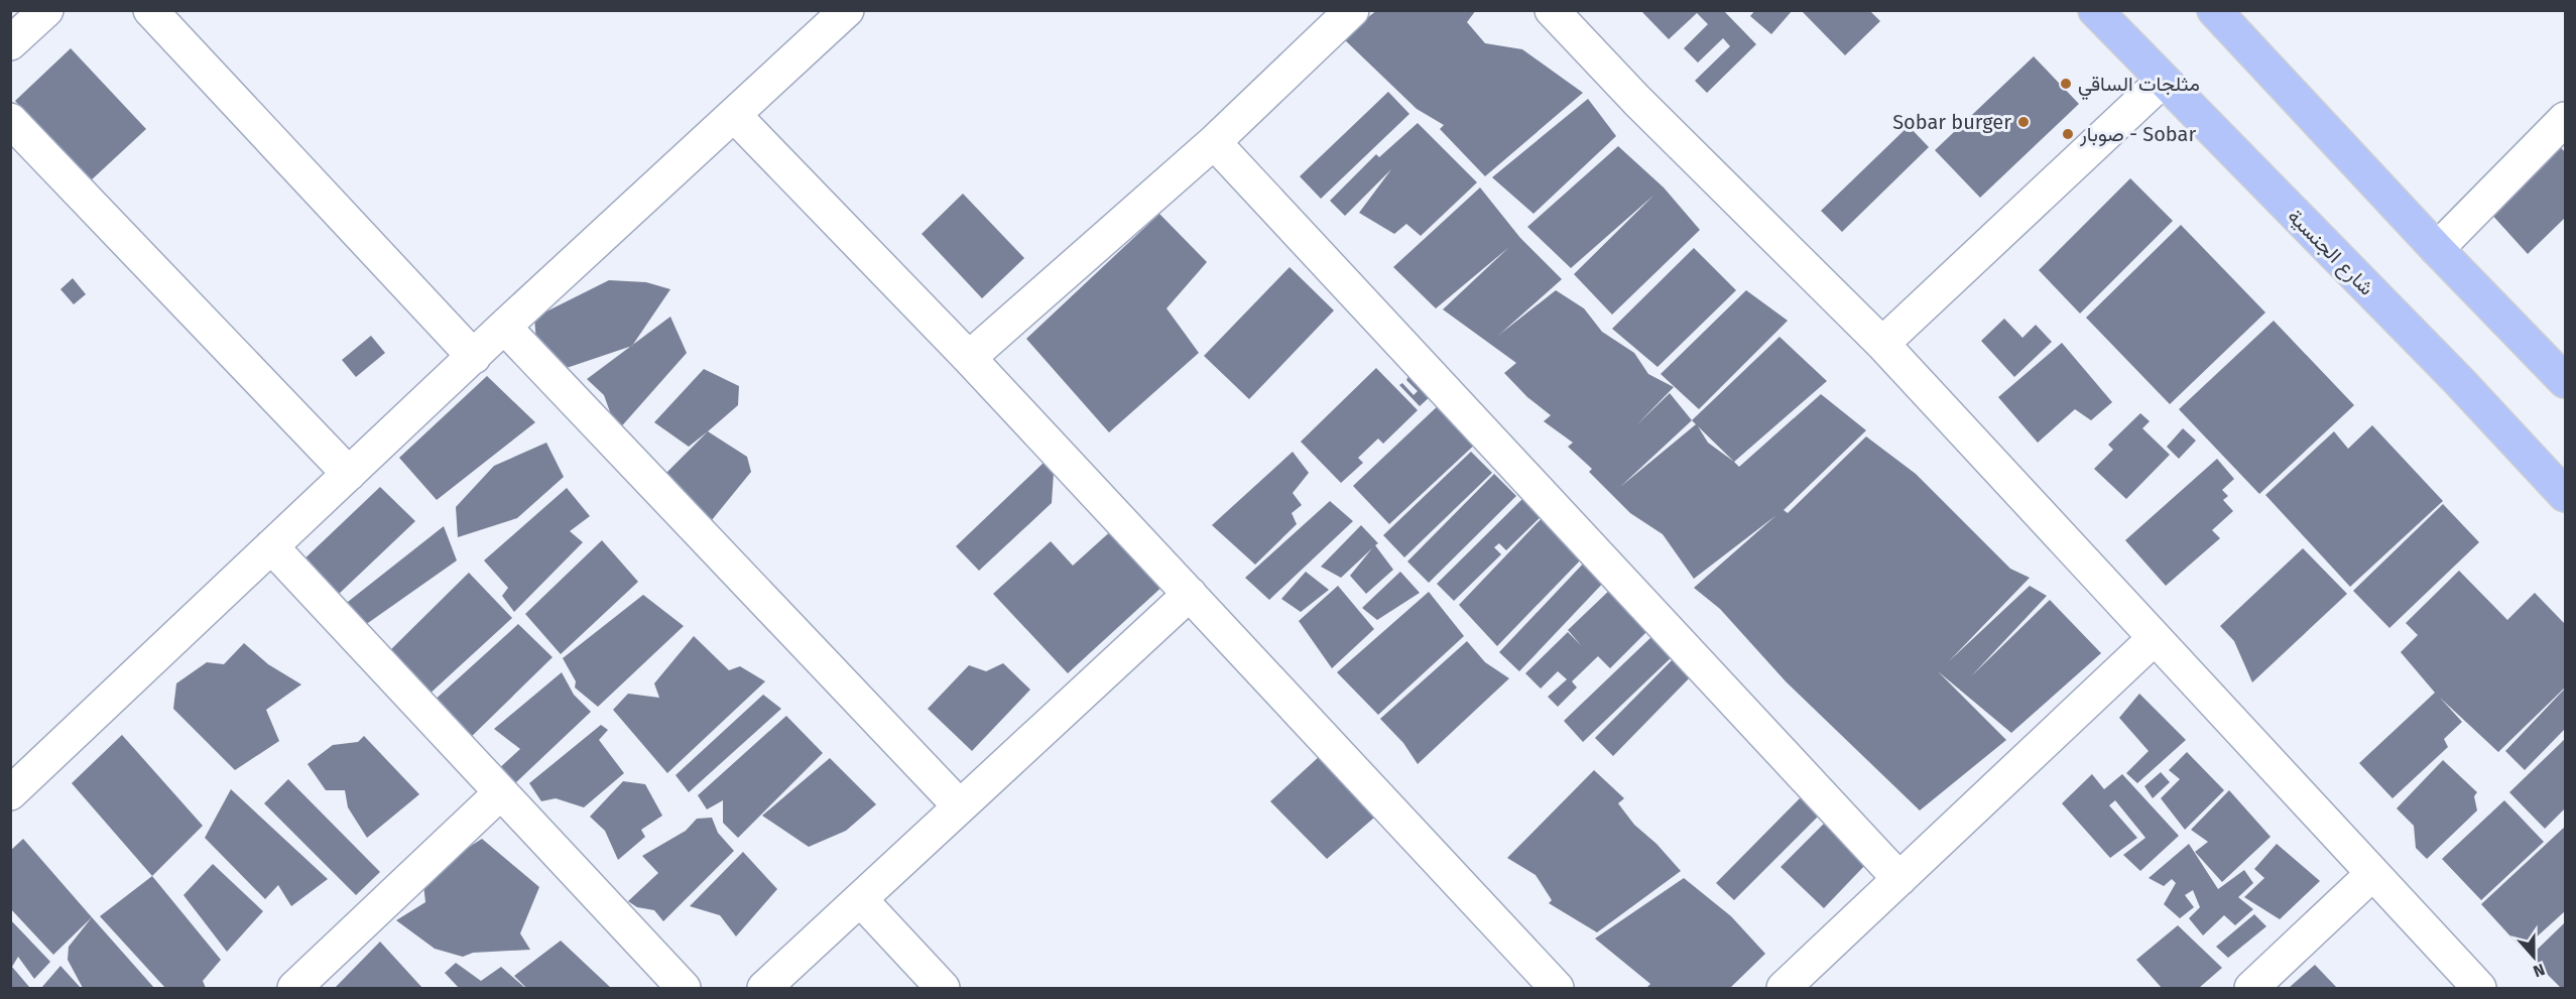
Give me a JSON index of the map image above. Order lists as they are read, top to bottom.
{
  "streets": {
    "main road": ["شارع الجنسية"]
  },
  "places": ["مثلجات الساقي", "Sobar burger", "صوبار - Sobar"],
  "north": "bottom"
}
